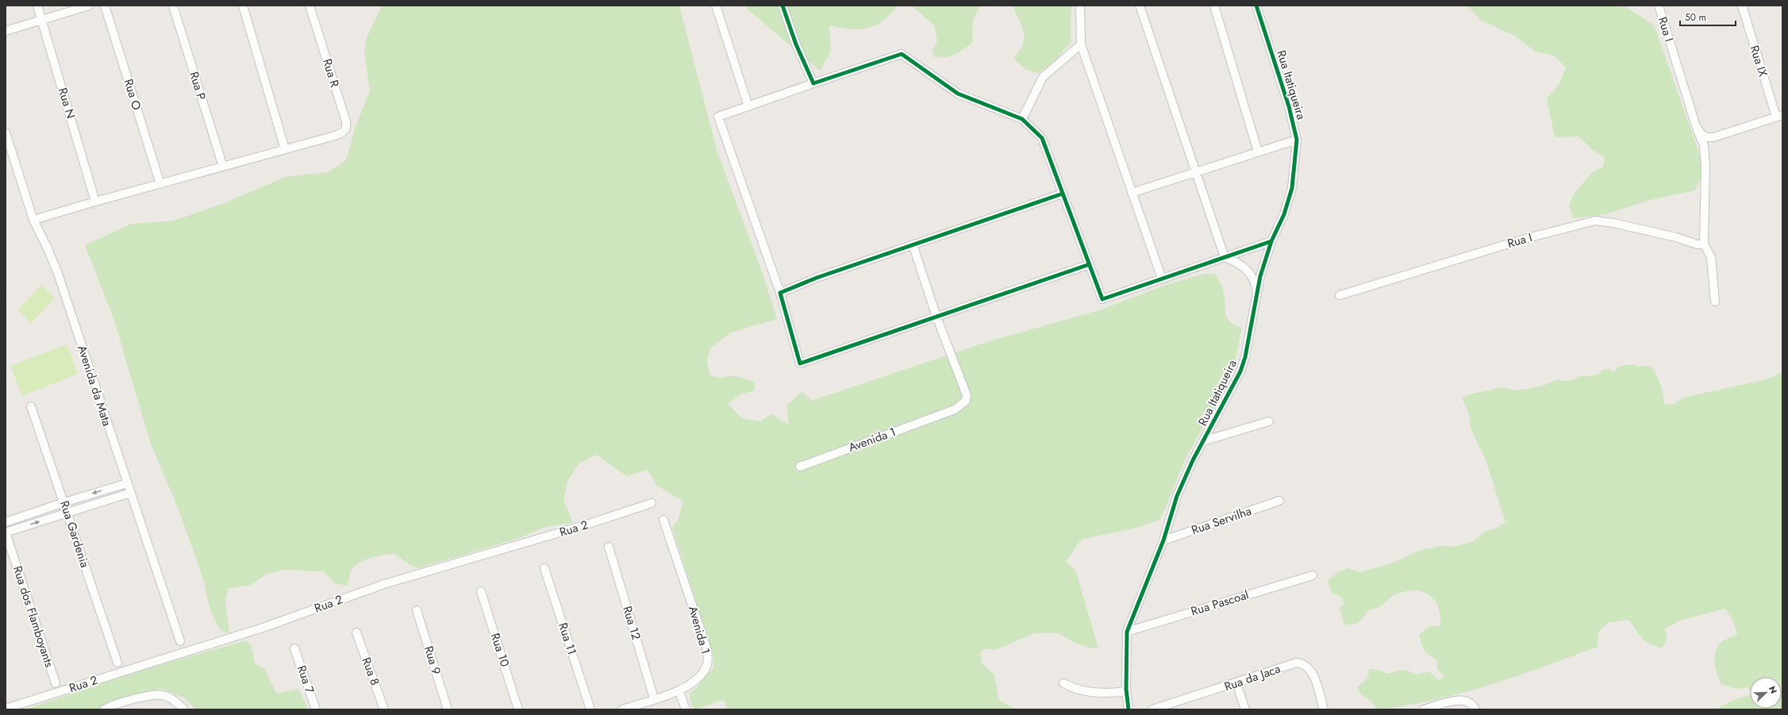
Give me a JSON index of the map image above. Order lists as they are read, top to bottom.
{
  "streets": {
    "street": [
      "Rua I",
      "Rua IX",
      "Rua R",
      "Rua Itatiqueira",
      "Rua P",
      "Rua O",
      "Rua N",
      "Avenida da Mata",
      "Avenida 1",
      "Rua Servilha",
      "Rua 2",
      "Rua Gardenia",
      "Rua Pascoal",
      "Rua dos Flamboyants",
      "Rua 12",
      "Rua 11",
      "Rua 10",
      "Rua 9",
      "Rua 8",
      "Rua da Jaca",
      "Rua 7"
    ]
  },
  "crossings": [
    ["Rua Itatiqueira", "Rua Servilha"],
    ["Rua Itatiqueira", "Rua Pascoal"],
    ["Avenida 1", "Rua 12"]
  ],
  "scale_bar": "50 m",
  "north": "top right"
}
